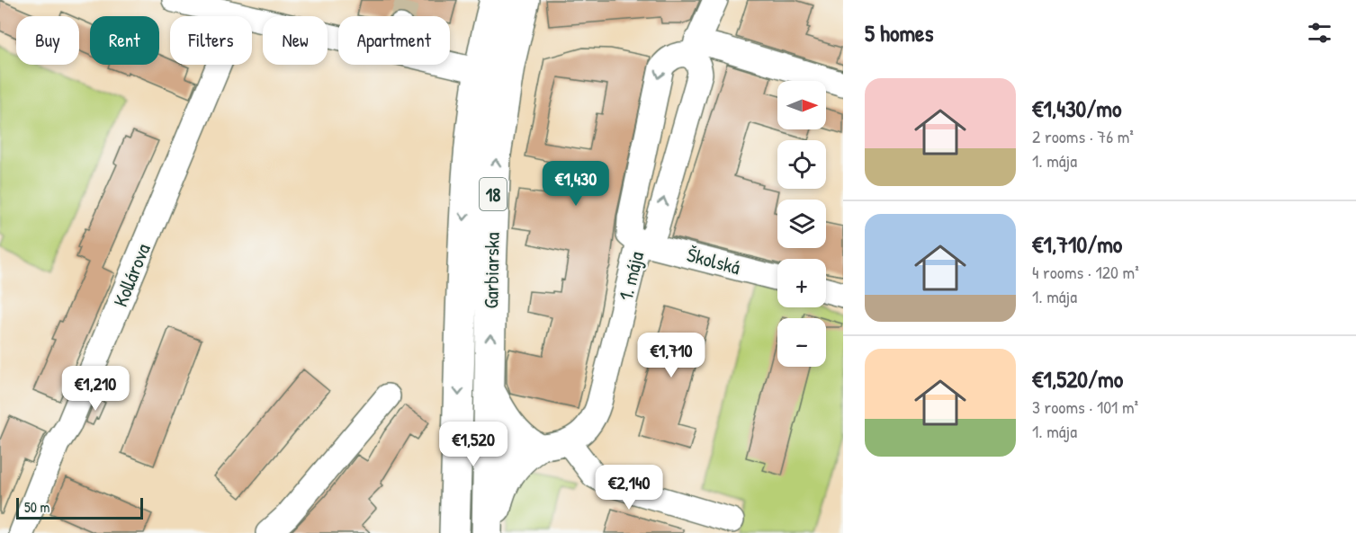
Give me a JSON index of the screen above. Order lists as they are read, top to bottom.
{
  "streets": {
    "main road": ["18", "Garbiarska"],
    "street": ["Školská", "Kollárova", "1. mája"]
  },
  "crossings": [
    ["18", "Garbiarska"],
    ["18", "1. mája"],
    ["Školská", "1. mája"],
    ["Garbiarska", "1. mája"]
  ],
  "scale_bar": "50 m",
  "north": "right",
  "page": {
    "heading": "5 homes",
    "chip": [
      "Buy",
      "Rent",
      "Filters",
      "New",
      "Apartment"
    ],
    "list": [
      {
        "name": "€1,430/mo",
        "note": "2 rooms · 76 m² · 1. mája"
      },
      {
        "name": "€1,710/mo",
        "note": "4 rooms · 120 m² · 1. mája"
      },
      {
        "name": "€1,520/mo",
        "note": "3 rooms · 101 m² · 1. mája"
      }
    ],
    "map_buttons": ["+", "−"],
    "price": [
      "€1,430",
      "€1,710",
      "€1,210",
      "€1,520",
      "€2,140"
    ],
    "scale": "50 m"
  }
}
